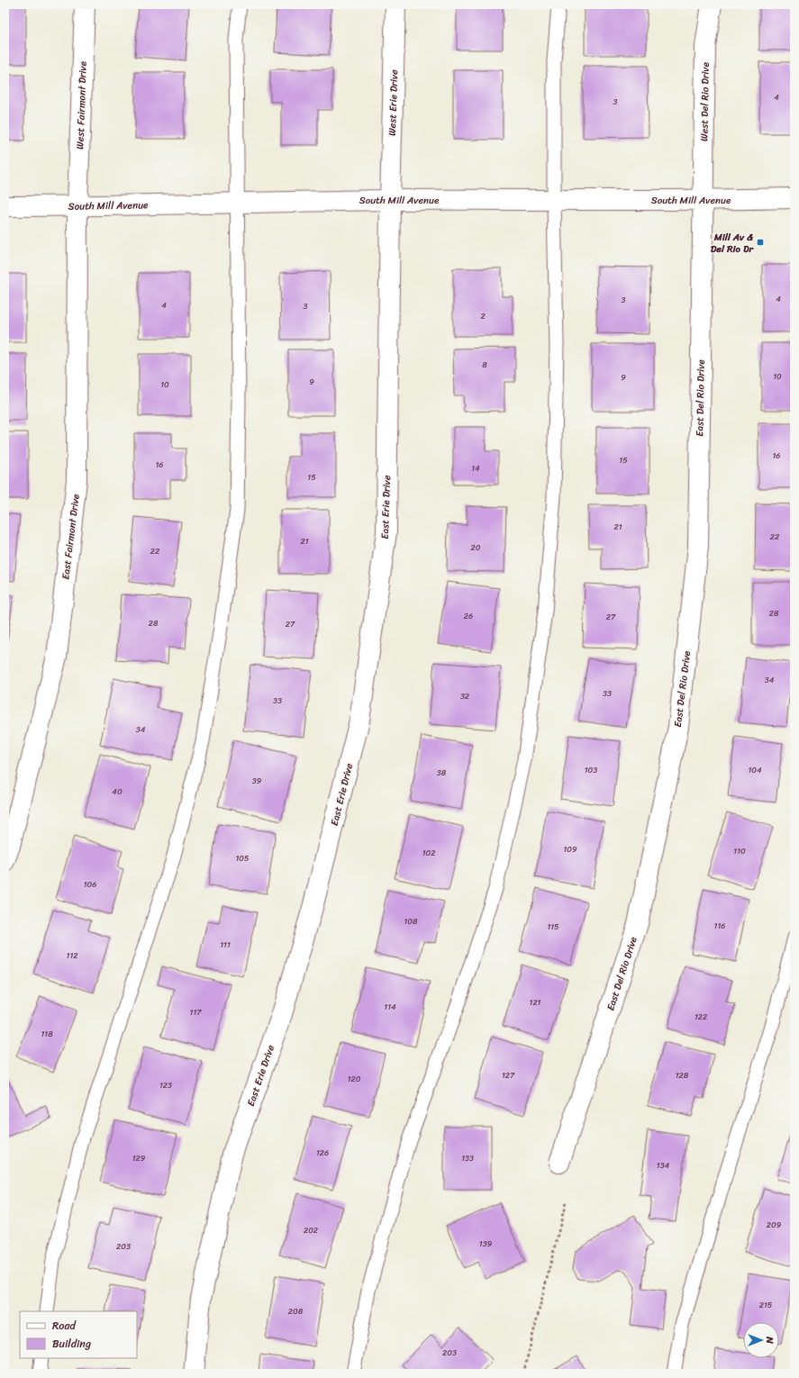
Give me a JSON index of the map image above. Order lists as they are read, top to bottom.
{
  "streets": {
    "street": [
      "West Del Rio Drive",
      "West Erie Drive",
      "West Fairmont Drive",
      "South Mill Avenue",
      "East Del Rio Drive",
      "East Erie Drive",
      "East Fairmont Drive"
    ]
  },
  "crossings": [
    ["West Del Rio Drive", "South Mill Avenue"],
    ["West Del Rio Drive", "East Del Rio Drive"],
    ["West Erie Drive", "South Mill Avenue"],
    ["West Erie Drive", "East Erie Drive"],
    ["West Fairmont Drive", "South Mill Avenue"],
    ["West Fairmont Drive", "East Fairmont Drive"],
    ["South Mill Avenue", "East Del Rio Drive"],
    ["South Mill Avenue", "East Erie Drive"],
    ["South Mill Avenue", "East Fairmont Drive"]
  ],
  "places": {
    "transit": ["Mill Av & Del Rio Dr"]
  },
  "house_numbers": [
    "4",
    "3",
    "4",
    "3",
    "4",
    "3",
    "2",
    "8",
    "10",
    "9",
    "9",
    "10",
    "16",
    "15",
    "16",
    "14",
    "15",
    "21",
    "22",
    "21",
    "20",
    "22",
    "28",
    "26",
    "27",
    "28",
    "27",
    "34",
    "33",
    "32",
    "33",
    "34",
    "103",
    "104",
    "38",
    "39",
    "40",
    "109",
    "110",
    "102",
    "105",
    "106",
    "108",
    "116",
    "115",
    "111",
    "112",
    "121",
    "114",
    "117",
    "122",
    "118",
    "127",
    "128",
    "120",
    "123",
    "126",
    "129",
    "133",
    "134",
    "209",
    "202",
    "139",
    "203",
    "215",
    "208",
    "203"
  ],
  "legend": ["Road", "Building"],
  "north": "right"
}
